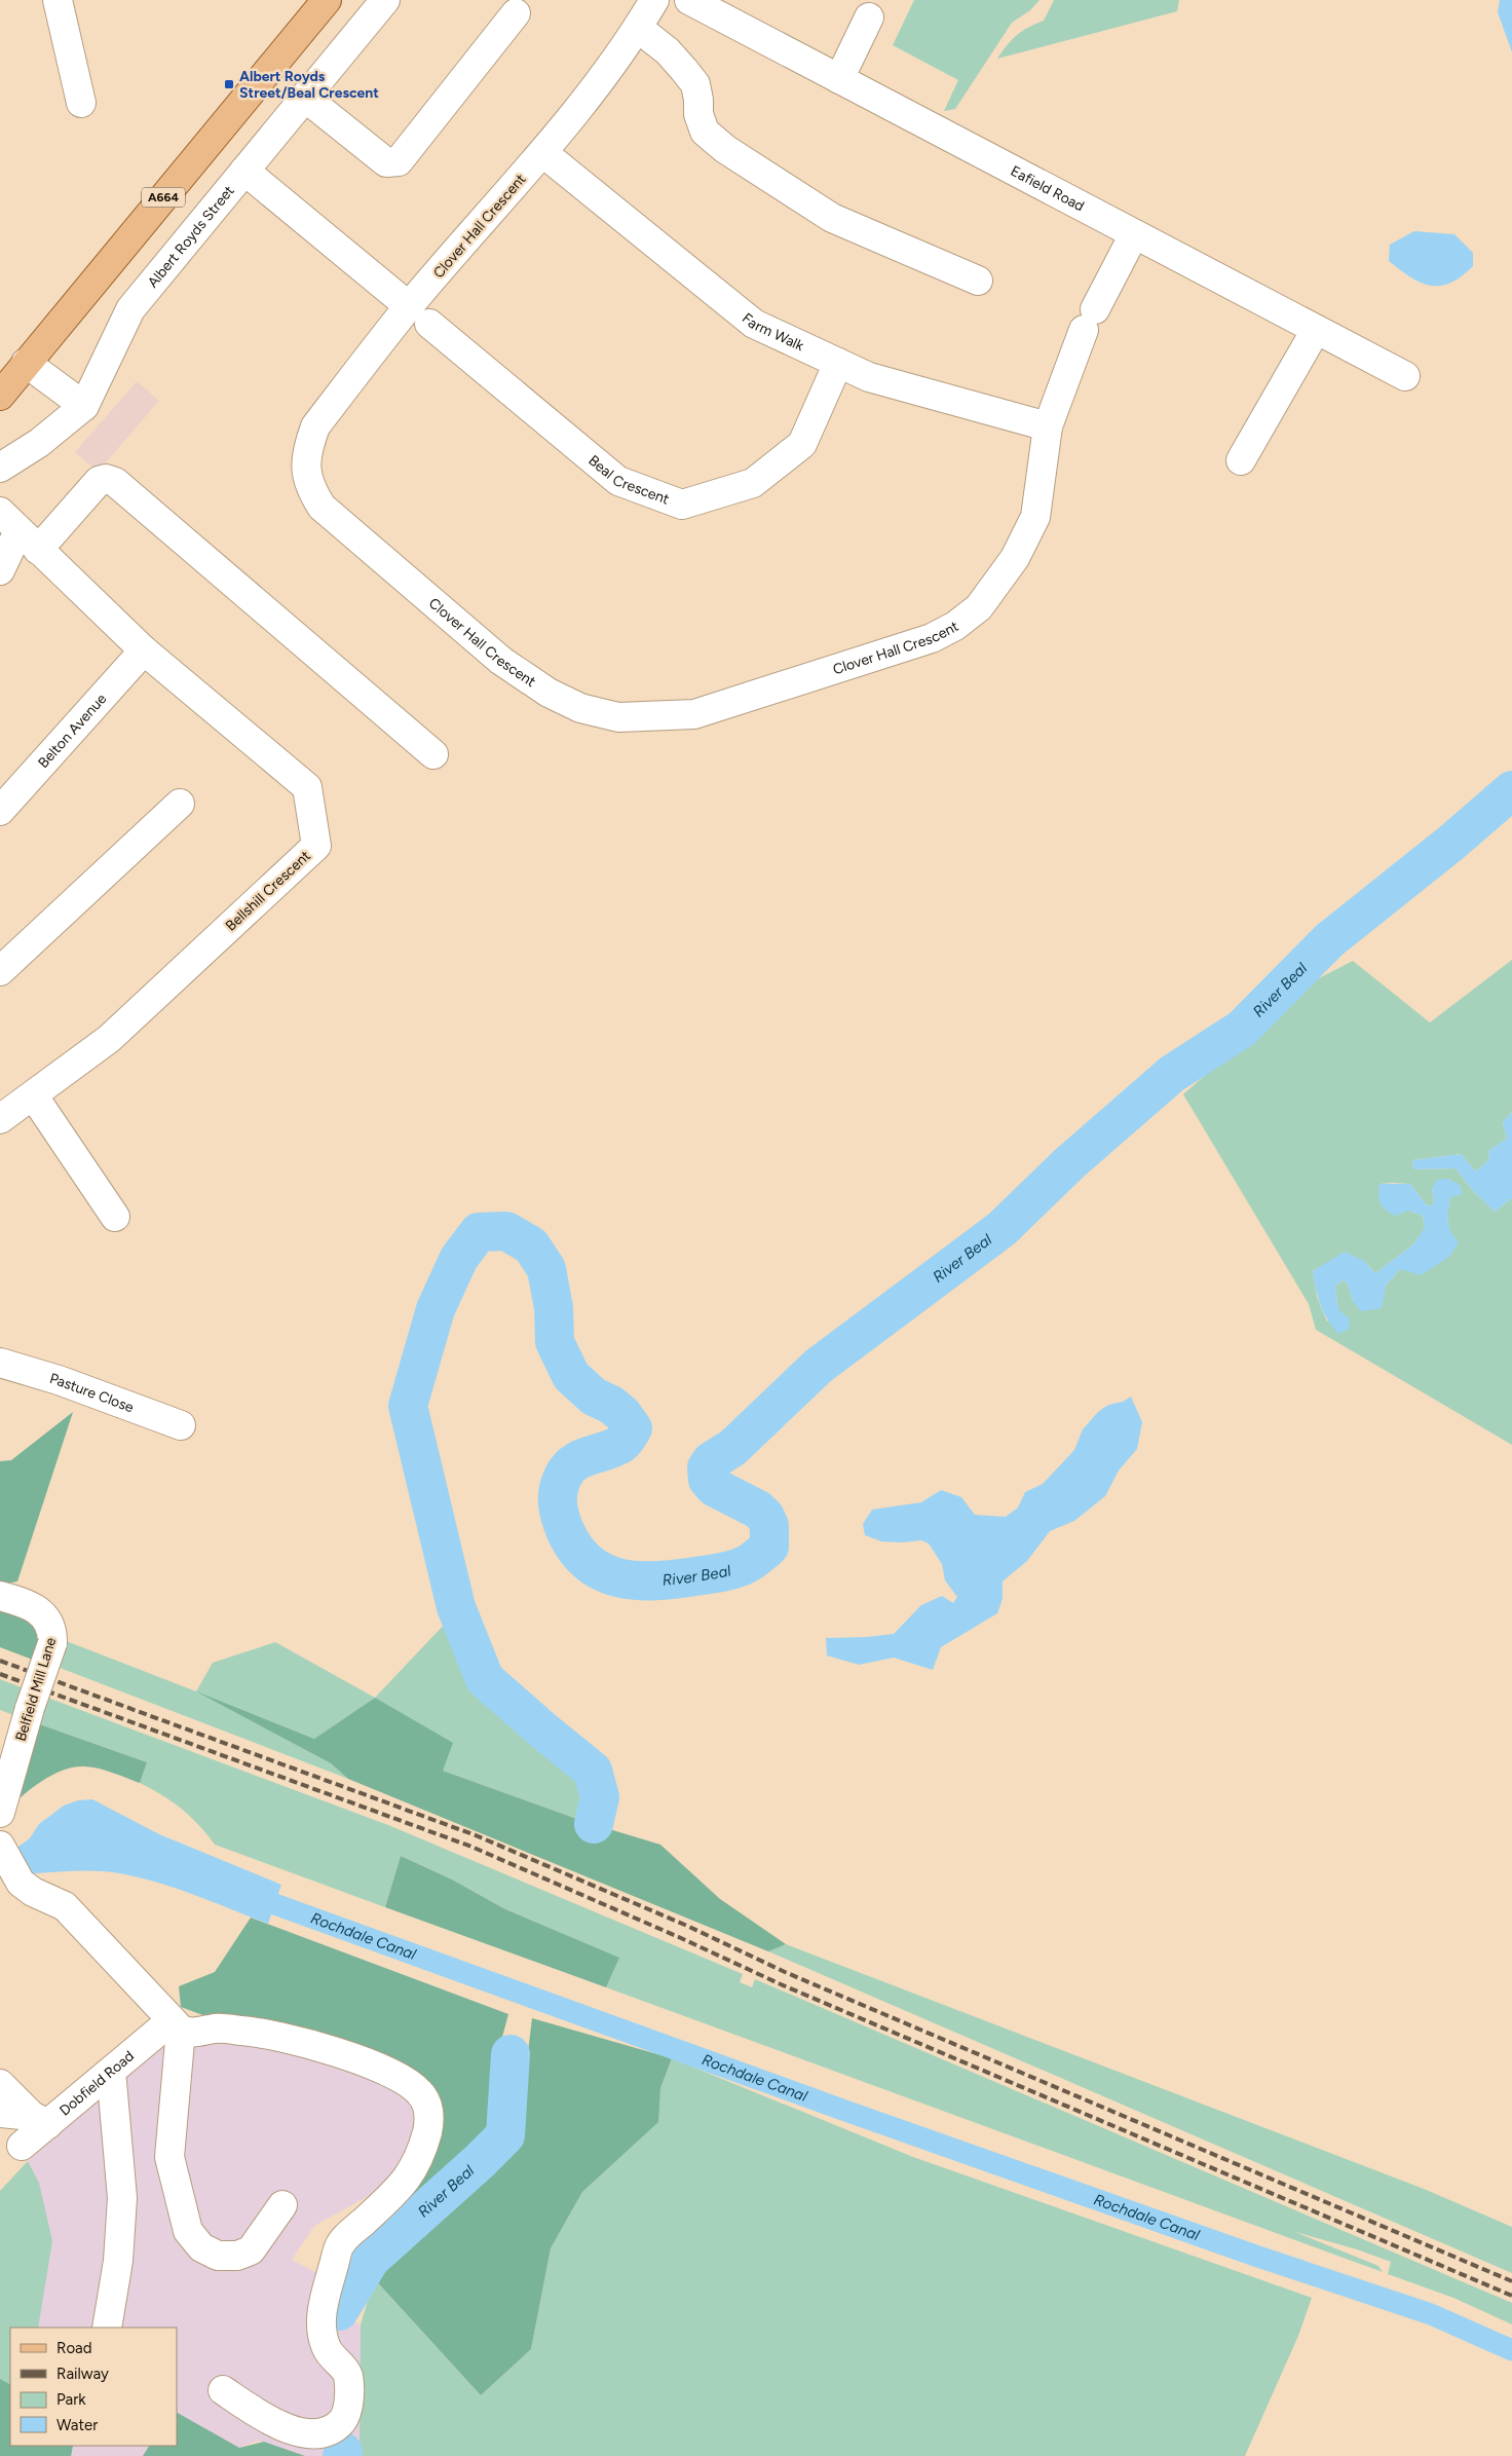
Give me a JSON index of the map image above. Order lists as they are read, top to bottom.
{
  "streets": {
    "main road": ["A664"],
    "street": [
      "Eafield Road",
      "Clover Hall Crescent",
      "Albert Royds Street",
      "Farm Walk",
      "Beal Crescent",
      "Belton Avenue",
      "Bellshill Crescent",
      "Pasture Close",
      "Belfield Mill Lane",
      "Dobfield Road"
    ]
  },
  "crossings": [
    ["Eafield Road", "Clover Hall Crescent"],
    ["Clover Hall Crescent", "Farm Walk"],
    ["Clover Hall Crescent", "Beal Crescent"],
    ["Albert Royds Street", "Beal Crescent"],
    ["Farm Walk", "Beal Crescent"],
    ["Belton Avenue", "Bellshill Crescent"]
  ],
  "water": ["River Beal", "Rochdale Canal"],
  "places": {
    "transit": ["Albert Royds Street/Beal Crescent"]
  },
  "legend": [
    "Road",
    "Railway",
    "Park",
    "Water"
  ]
}
